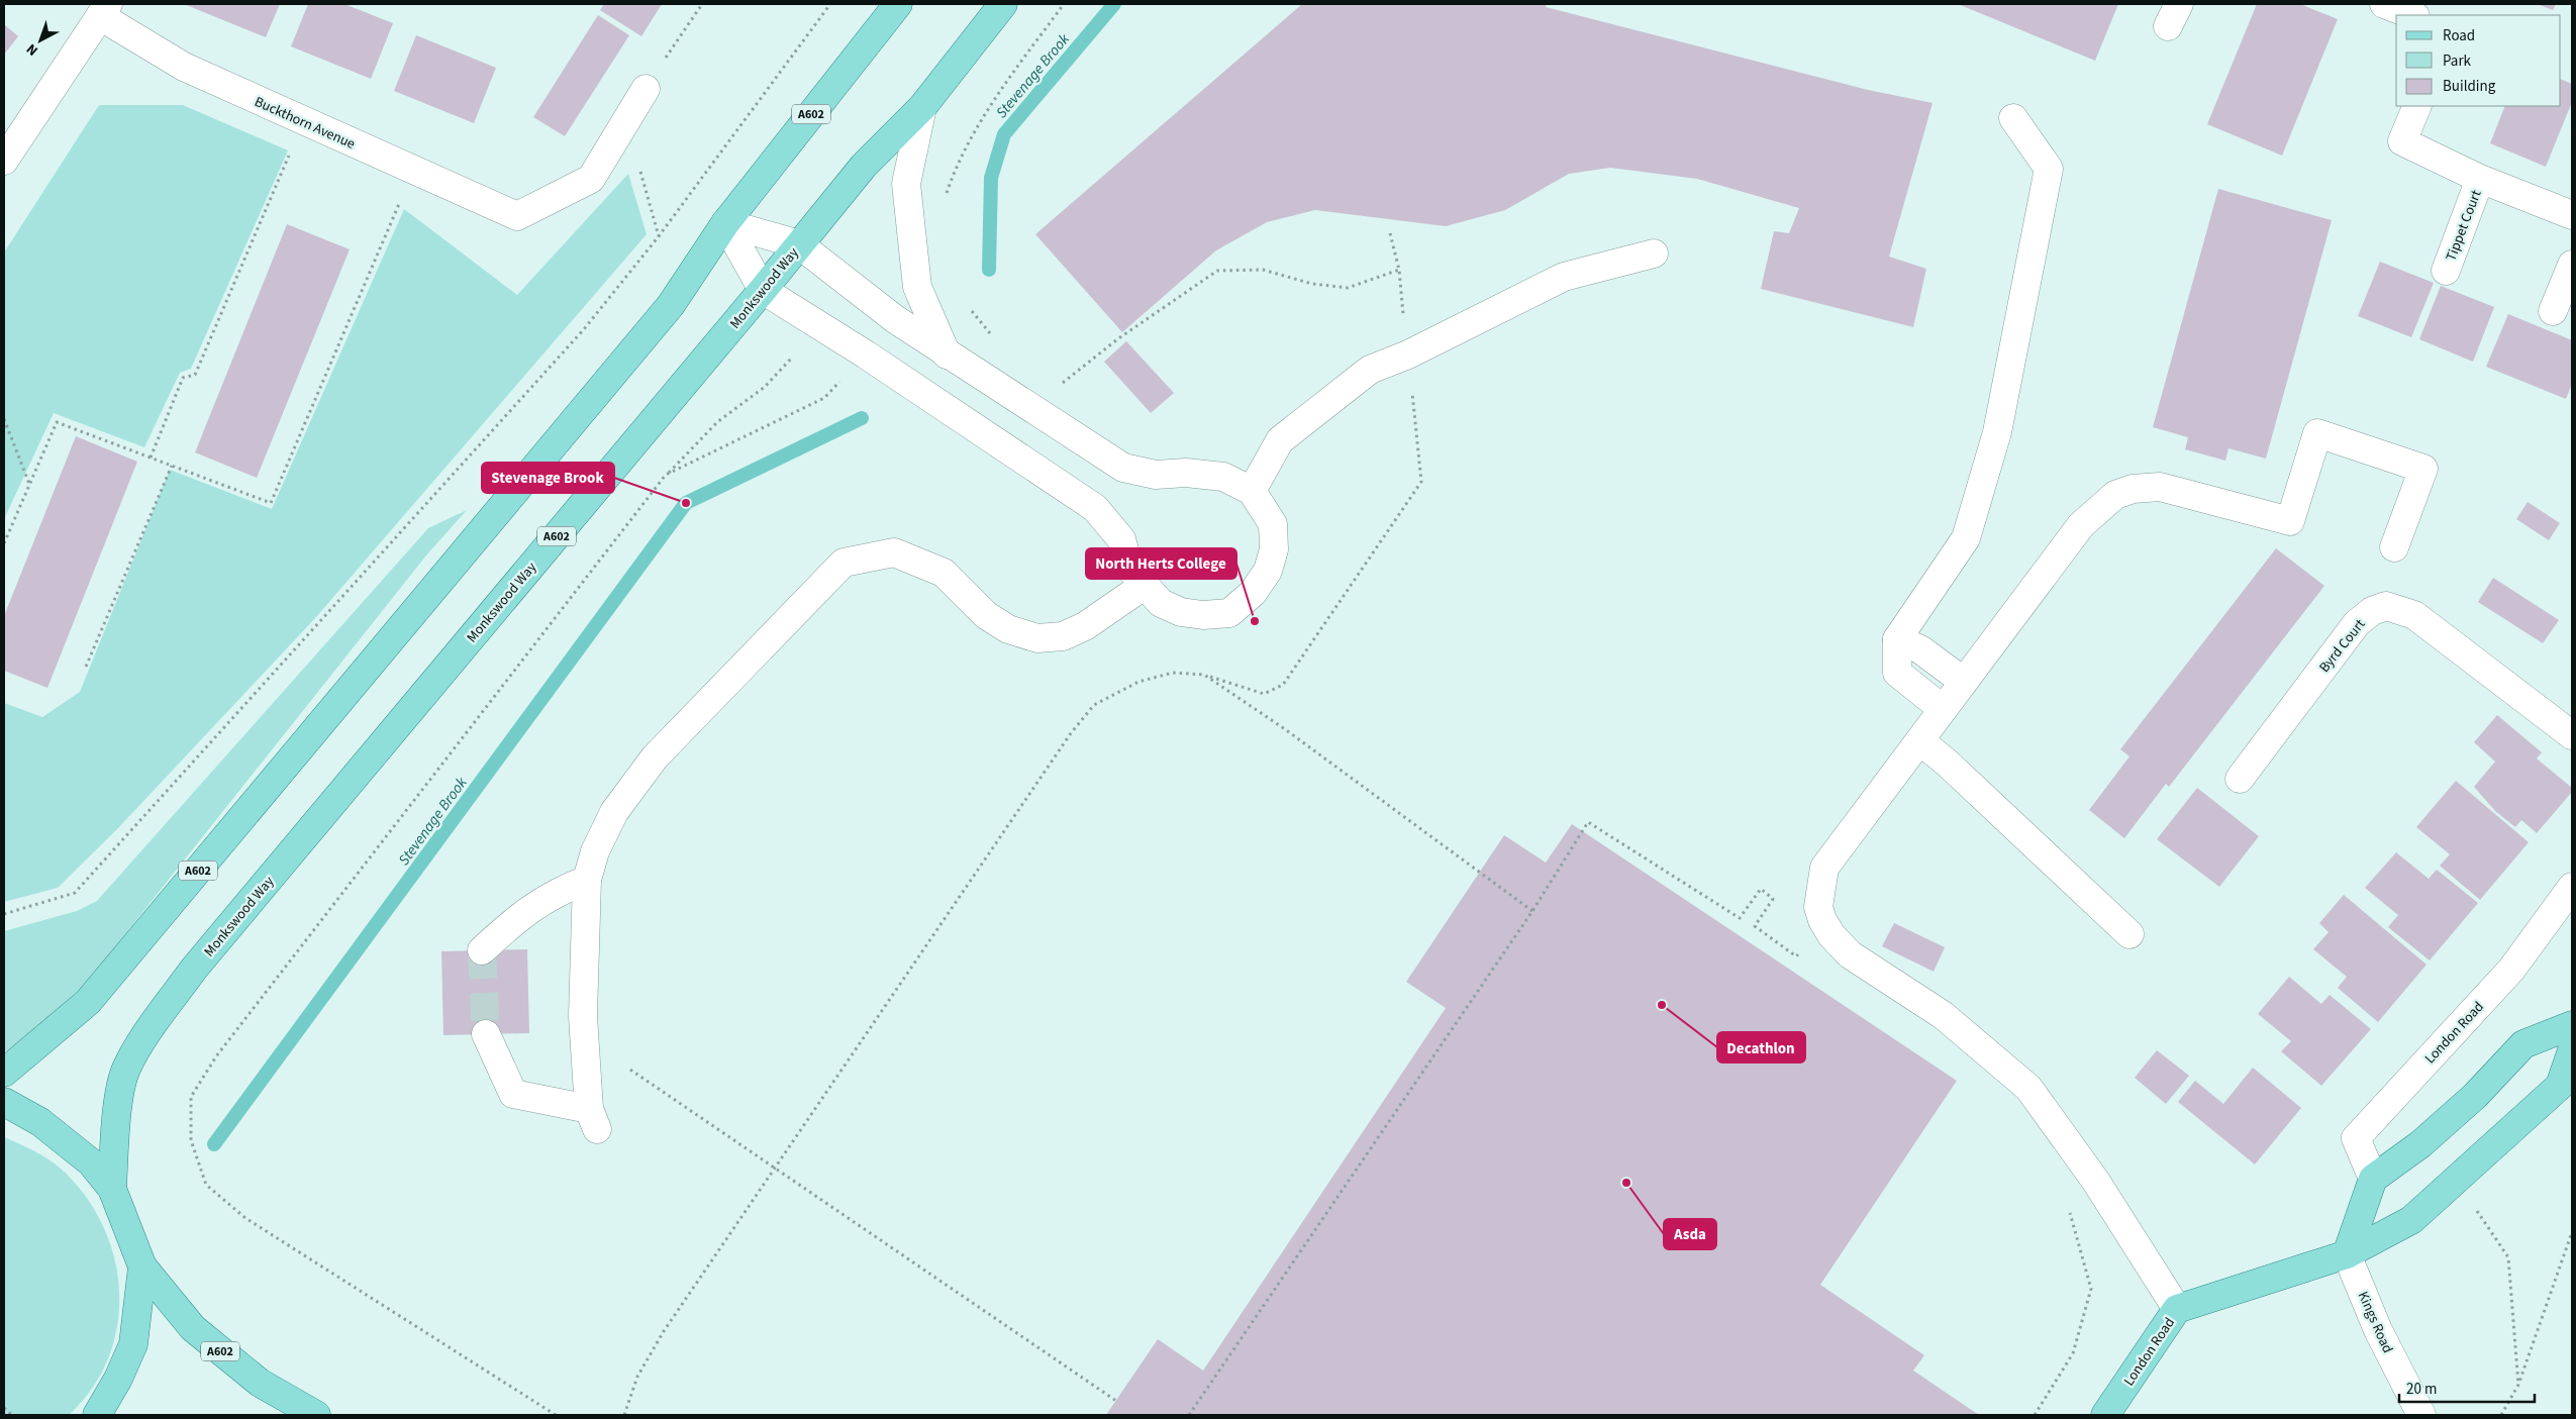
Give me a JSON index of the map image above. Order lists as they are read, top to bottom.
{
  "streets": {
    "main road": ["A602", "Monkswood Way", "London Road"],
    "street": [
      "Buckthorn Avenue",
      "Tippet Court",
      "Byrd Court",
      "Kings Road"
    ]
  },
  "crossings": [
    ["A602", "Monkswood Way"],
    ["London Road", "Kings Road"]
  ],
  "water": ["Stevenage Brook"],
  "places": [
    "Stevenage Brook",
    "North Herts College",
    "Decathlon",
    "Asda"
  ],
  "legend": ["Road", "Park", "Building"],
  "scale_bar": "20 m",
  "north": "bottom left"
}
